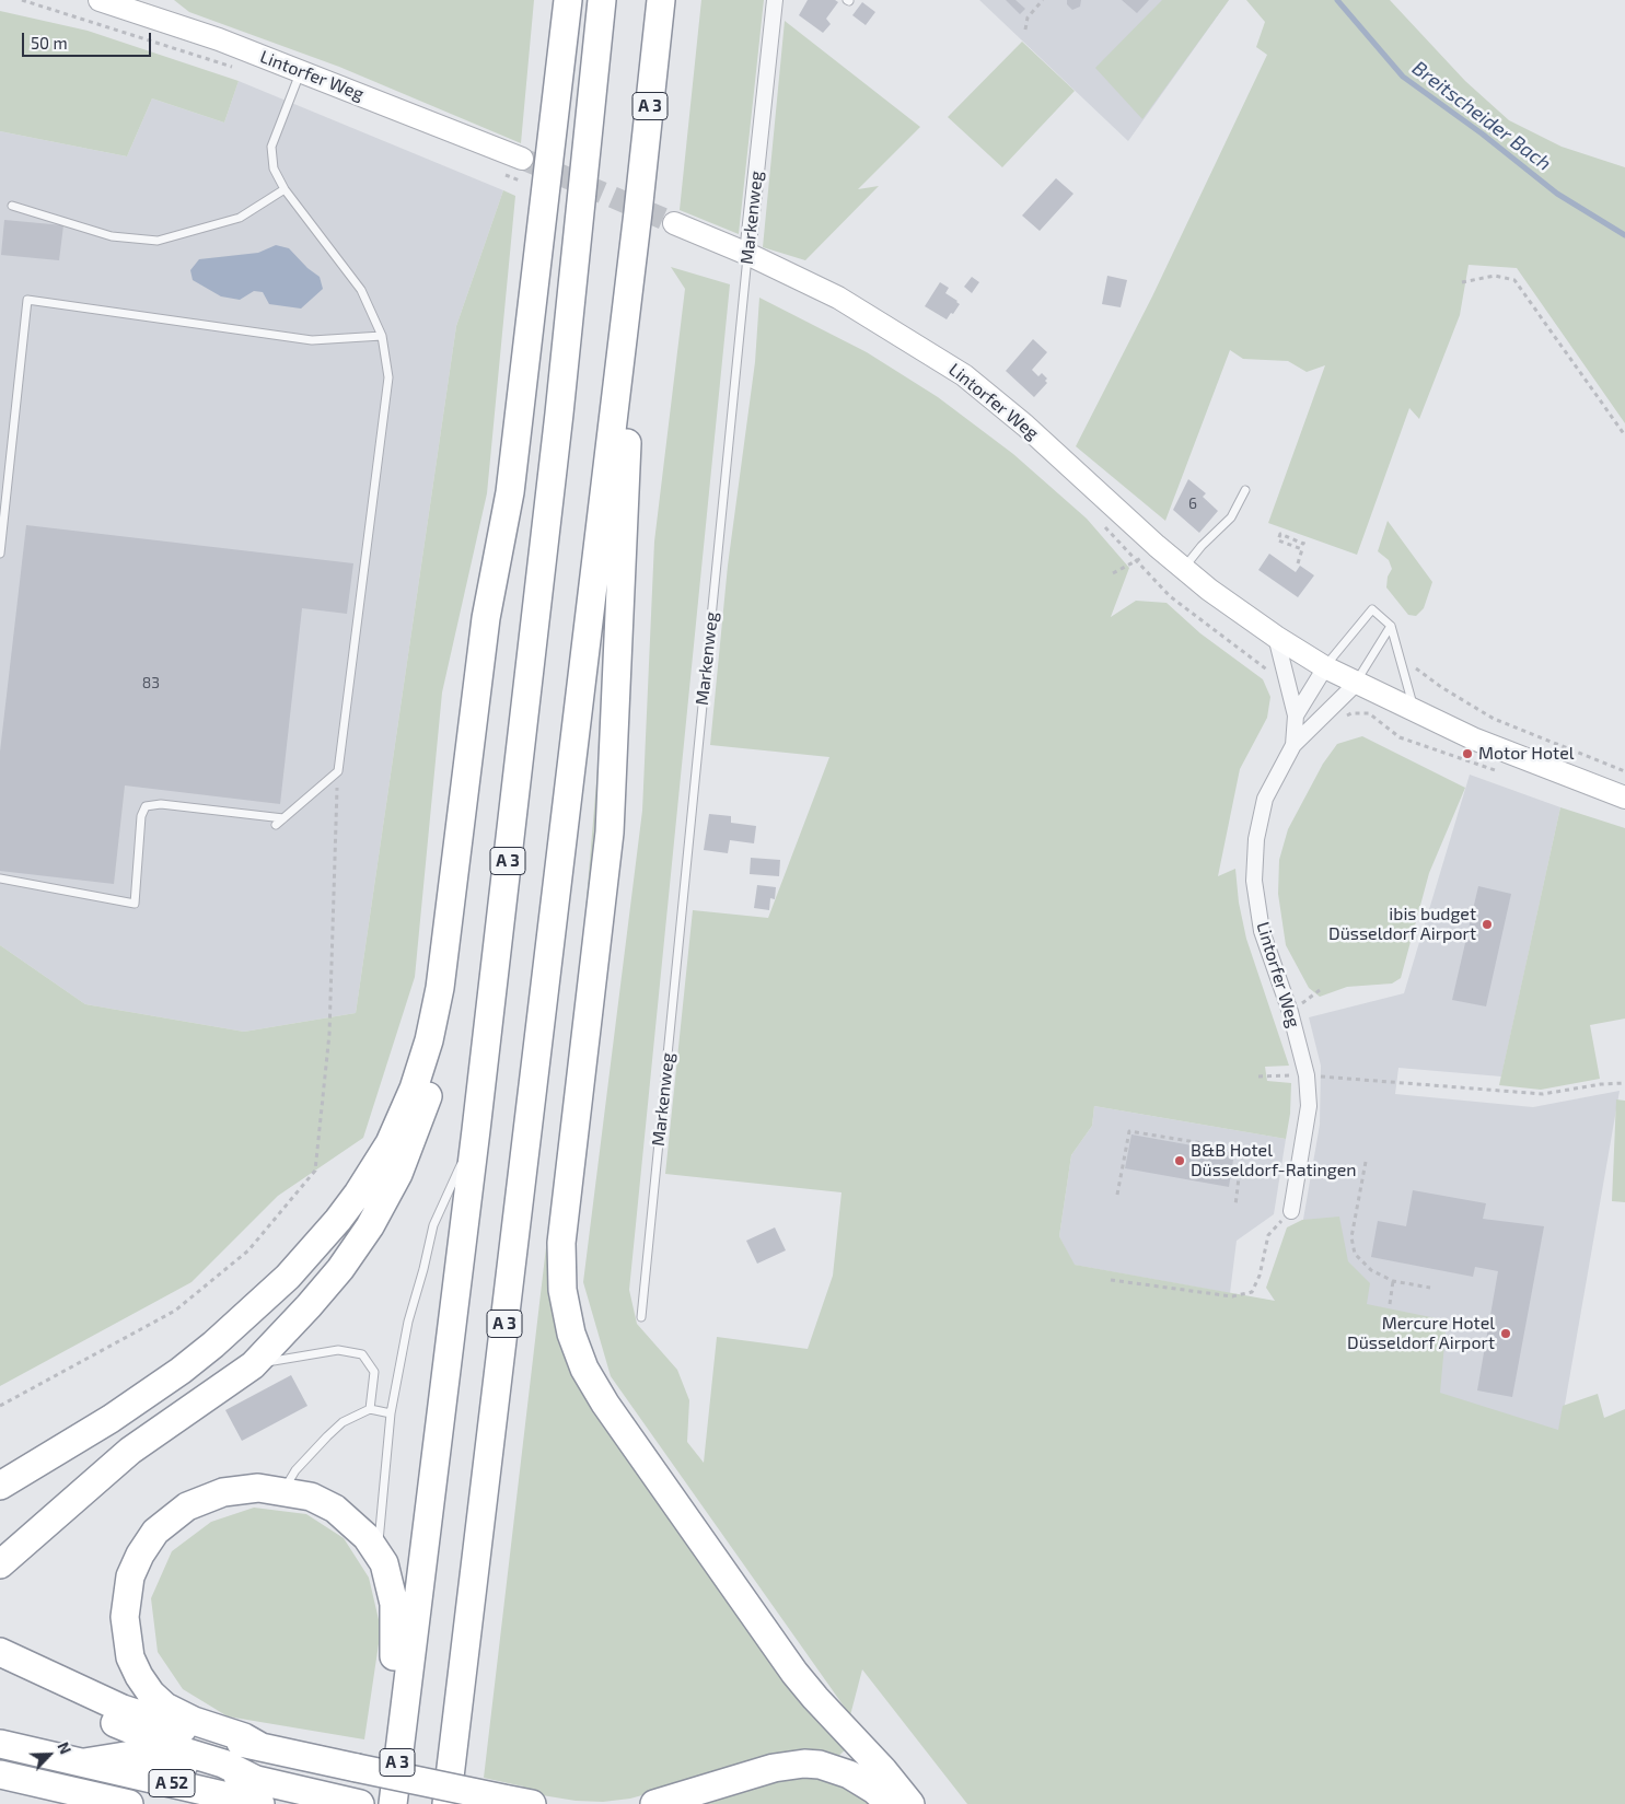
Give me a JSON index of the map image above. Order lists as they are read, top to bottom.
{
  "streets": {
    "highway": ["A 3", "A 52"],
    "main road": ["Lintorfer Weg"],
    "street": ["Markenweg"]
  },
  "crossings": [
    ["Lintorfer Weg", "Markenweg"]
  ],
  "water": ["Breitscheider Bach"],
  "places": [
    "Motor Hotel",
    "ibis budget Düsseldorf Airport",
    "B&B Hotel Düsseldorf-Ratingen",
    "Mercure Hotel Düsseldorf Airport"
  ],
  "house_numbers": ["6", "83"],
  "scale_bar": "50 m",
  "north": "top right"
}
